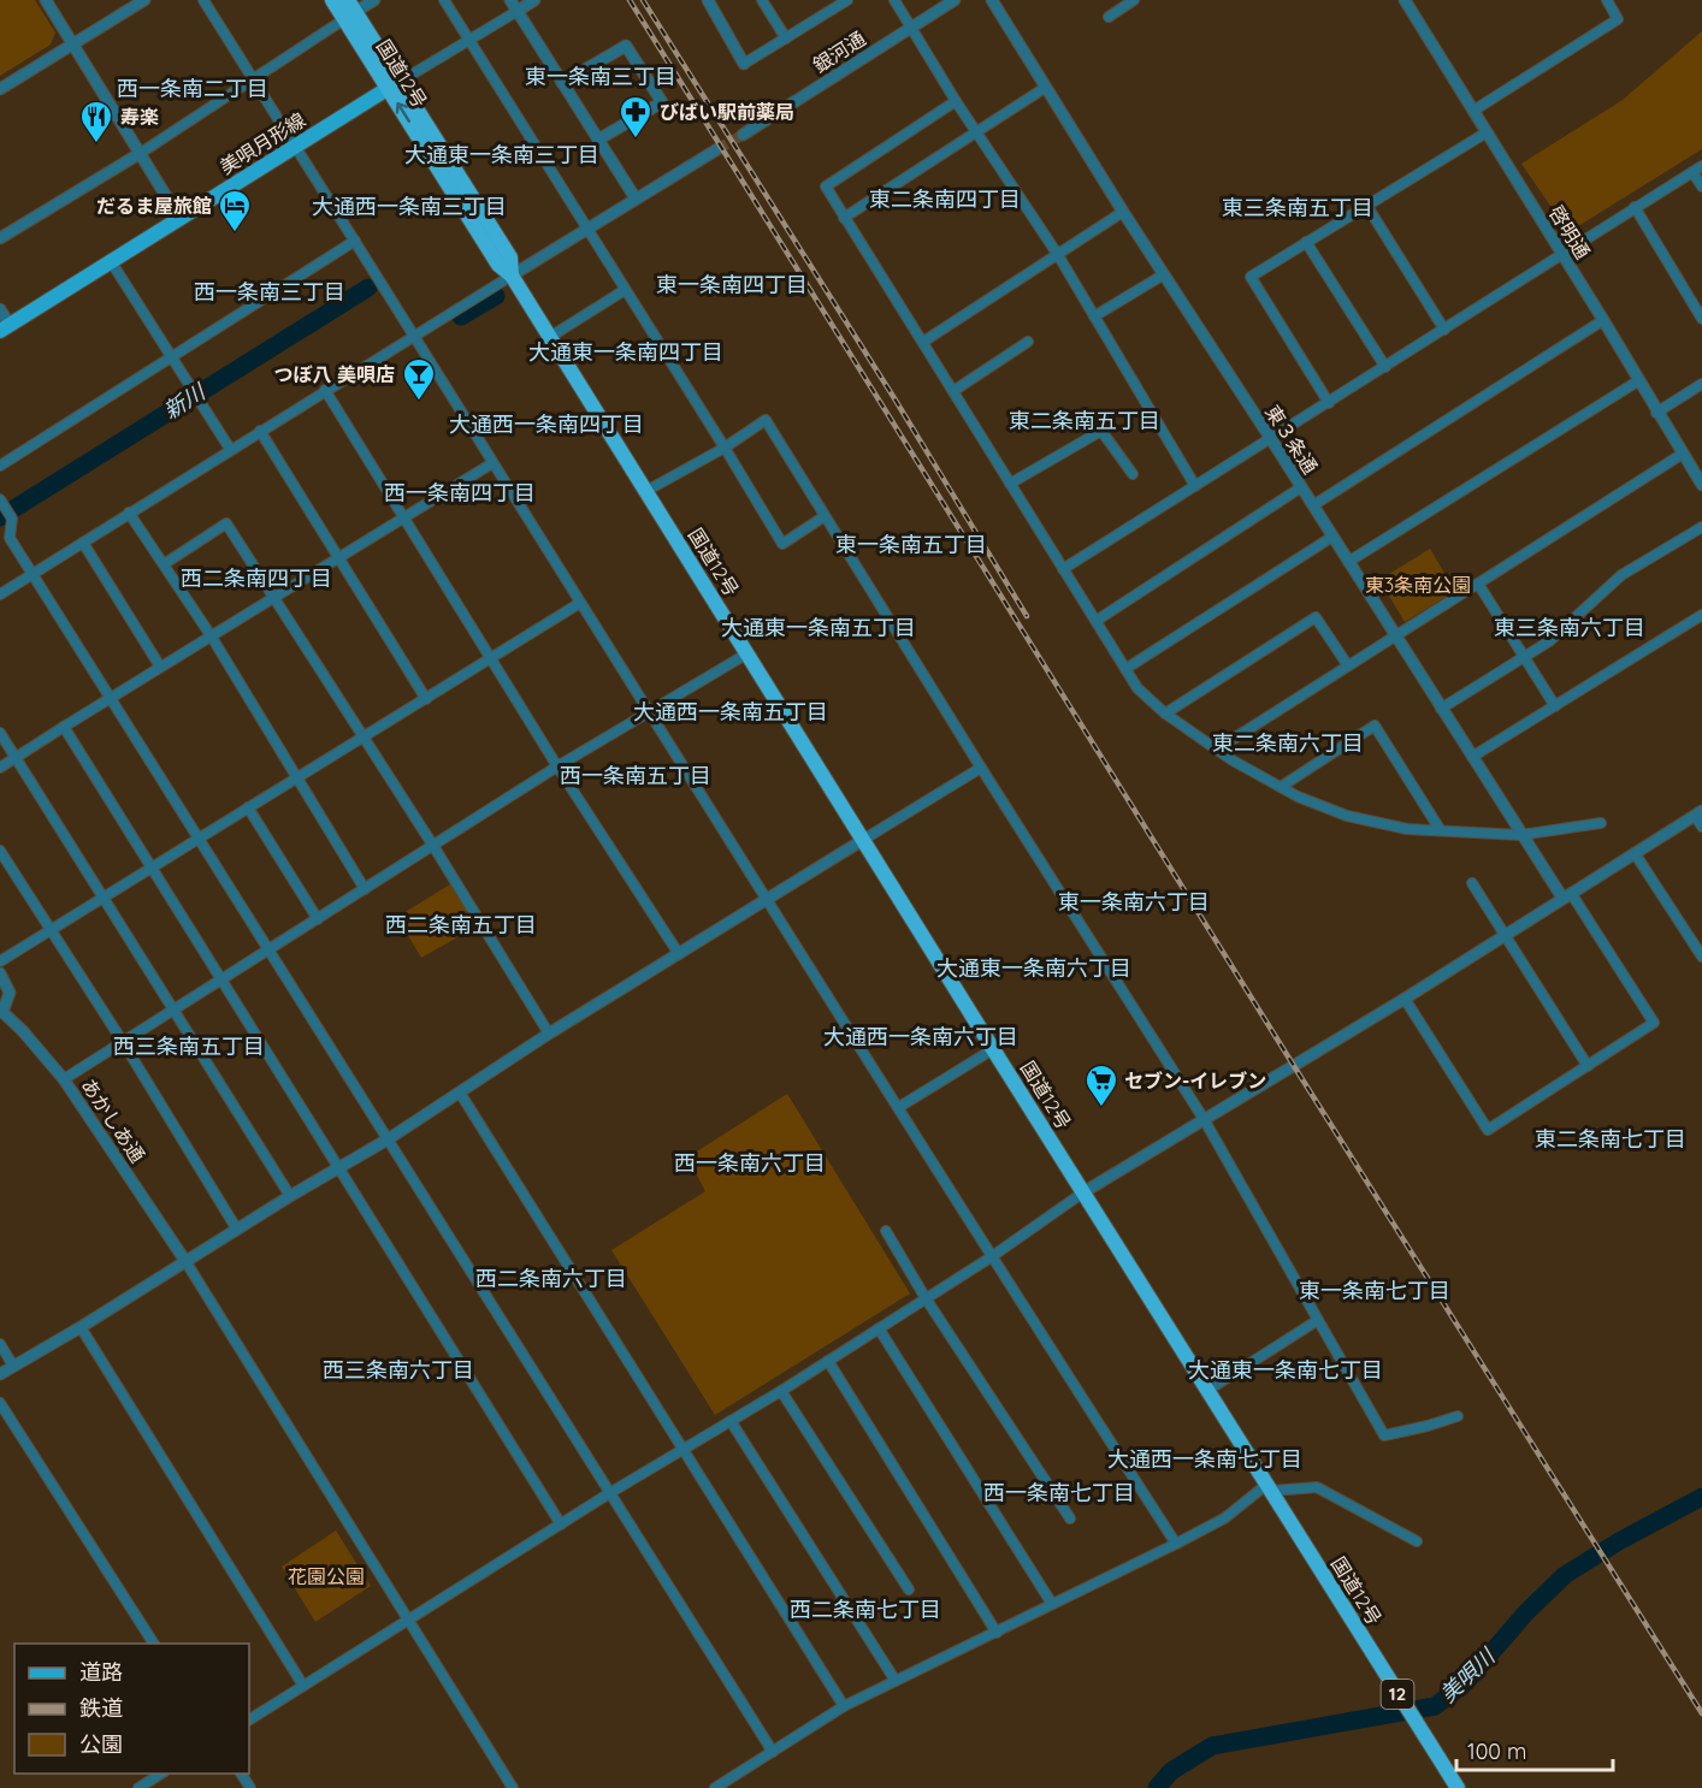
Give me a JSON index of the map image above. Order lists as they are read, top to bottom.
{
  "streets": {
    "highway": ["国道12号", "12"],
    "main road": ["美唄月形線"],
    "street": [
      "銀河通",
      "啓明通",
      "東３条通",
      "あかしあ通"
    ]
  },
  "crossings": [
    ["国道12号", "美唄月形線"]
  ],
  "districts": [
    "東一条南三丁目",
    "西一条南二丁目",
    "大通東一条南三丁目",
    "東二条南四丁目",
    "大通西一条南三丁目",
    "東三条南五丁目",
    "東一条南四丁目",
    "西一条南三丁目",
    "大通東一条南四丁目",
    "東二条南五丁目",
    "大通西一条南四丁目",
    "西一条南四丁目",
    "東一条南五丁目",
    "西二条南四丁目",
    "大通東一条南五丁目",
    "東三条南六丁目",
    "大通西一条南五丁目",
    "東二条南六丁目",
    "西一条南五丁目",
    "東一条南六丁目",
    "西二条南五丁目",
    "大通東一条南六丁目",
    "大通西一条南六丁目",
    "西三条南五丁目",
    "東二条南七丁目",
    "西一条南六丁目",
    "西二条南六丁目",
    "東一条南七丁目",
    "西三条南六丁目",
    "大通東一条南七丁目",
    "大通西一条南七丁目",
    "西一条南七丁目",
    "西二条南七丁目"
  ],
  "water": ["新川", "美唄川"],
  "parks": ["東3条南公園", "花園公園"],
  "places": {
    "pharmacy": ["びばい駅前薬局"],
    "restaurant": ["寿楽"],
    "hotel": ["だるま屋旅館"],
    "bar": ["つぼ八 美唄店"],
    "supermarket": ["セブン-イレブン"]
  },
  "legend": ["道路", "鉄道", "公園"],
  "scale_bar": "100 m"
}
